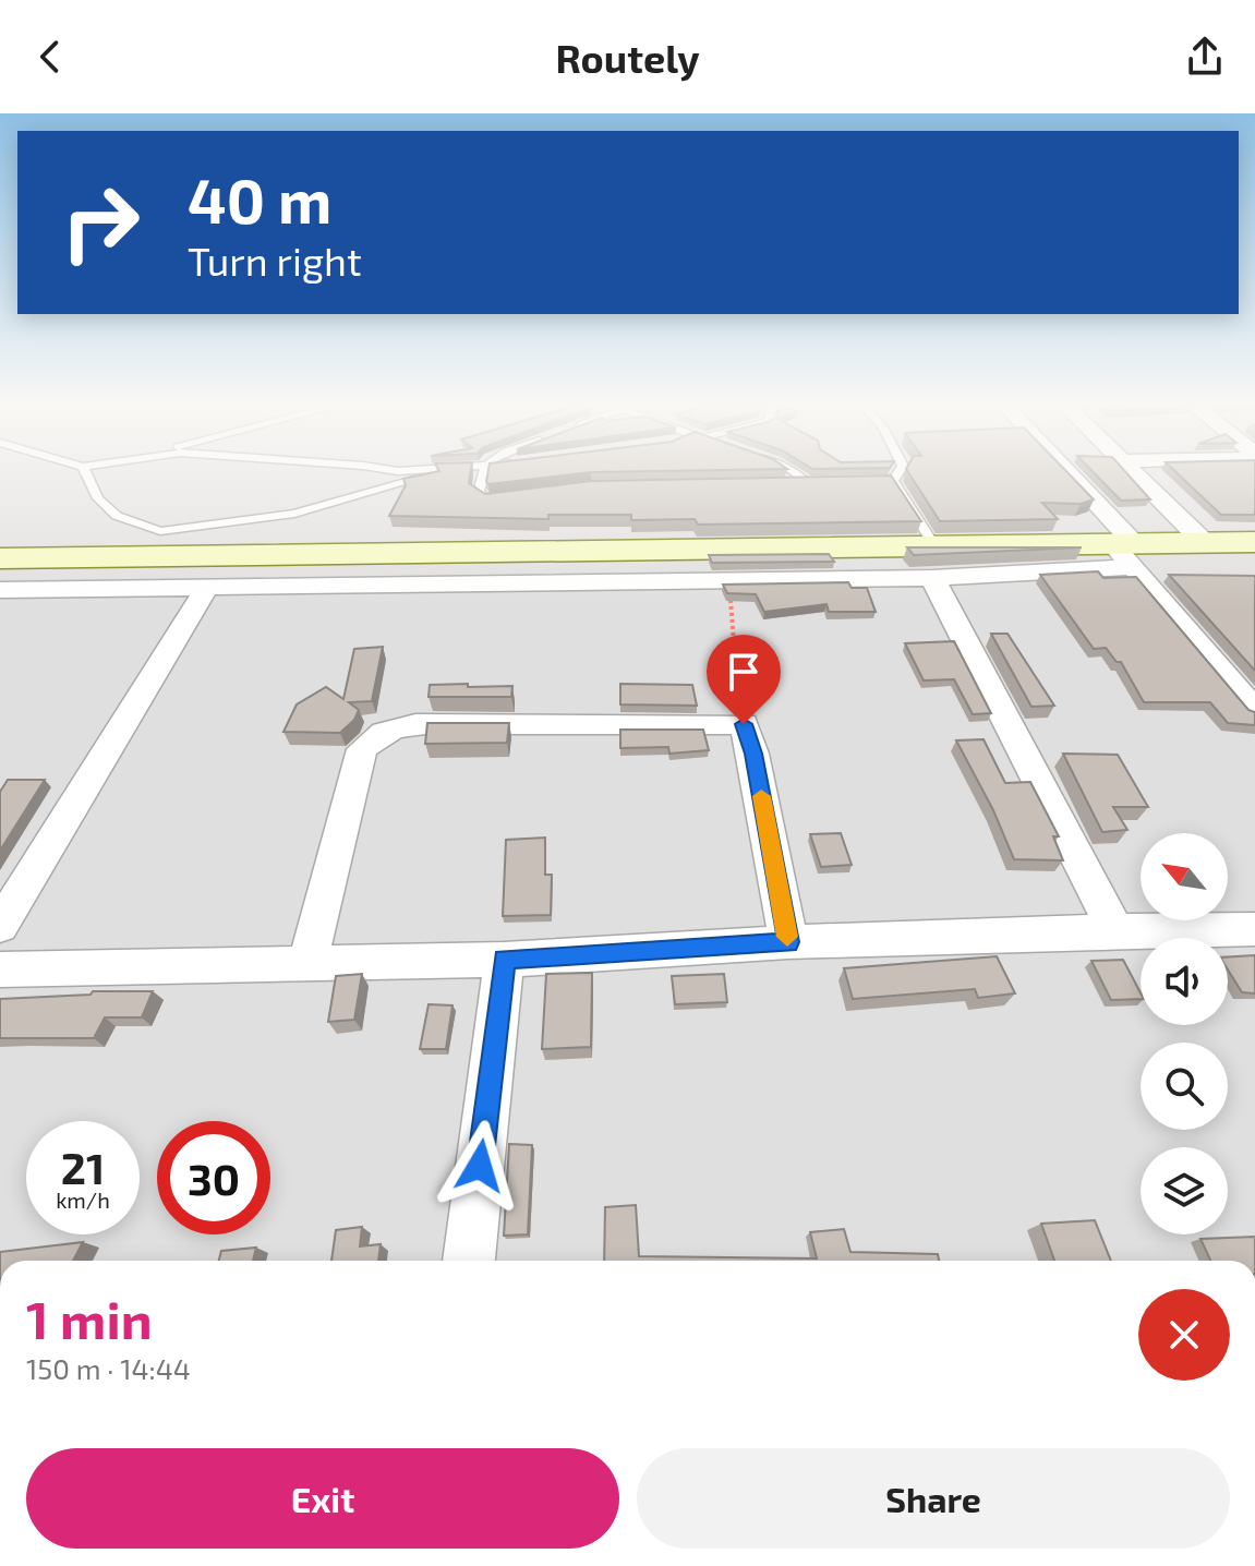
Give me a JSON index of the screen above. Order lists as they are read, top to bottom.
{
  "north": "top left",
  "page": {
    "header": "Routely",
    "turn": ["40 m", "Turn right"],
    "speed": "21 km/h",
    "limit": "30",
    "heading": ["1 min", "150 m · 14:44"],
    "buttons": ["Exit", "Share"]
  }
}
